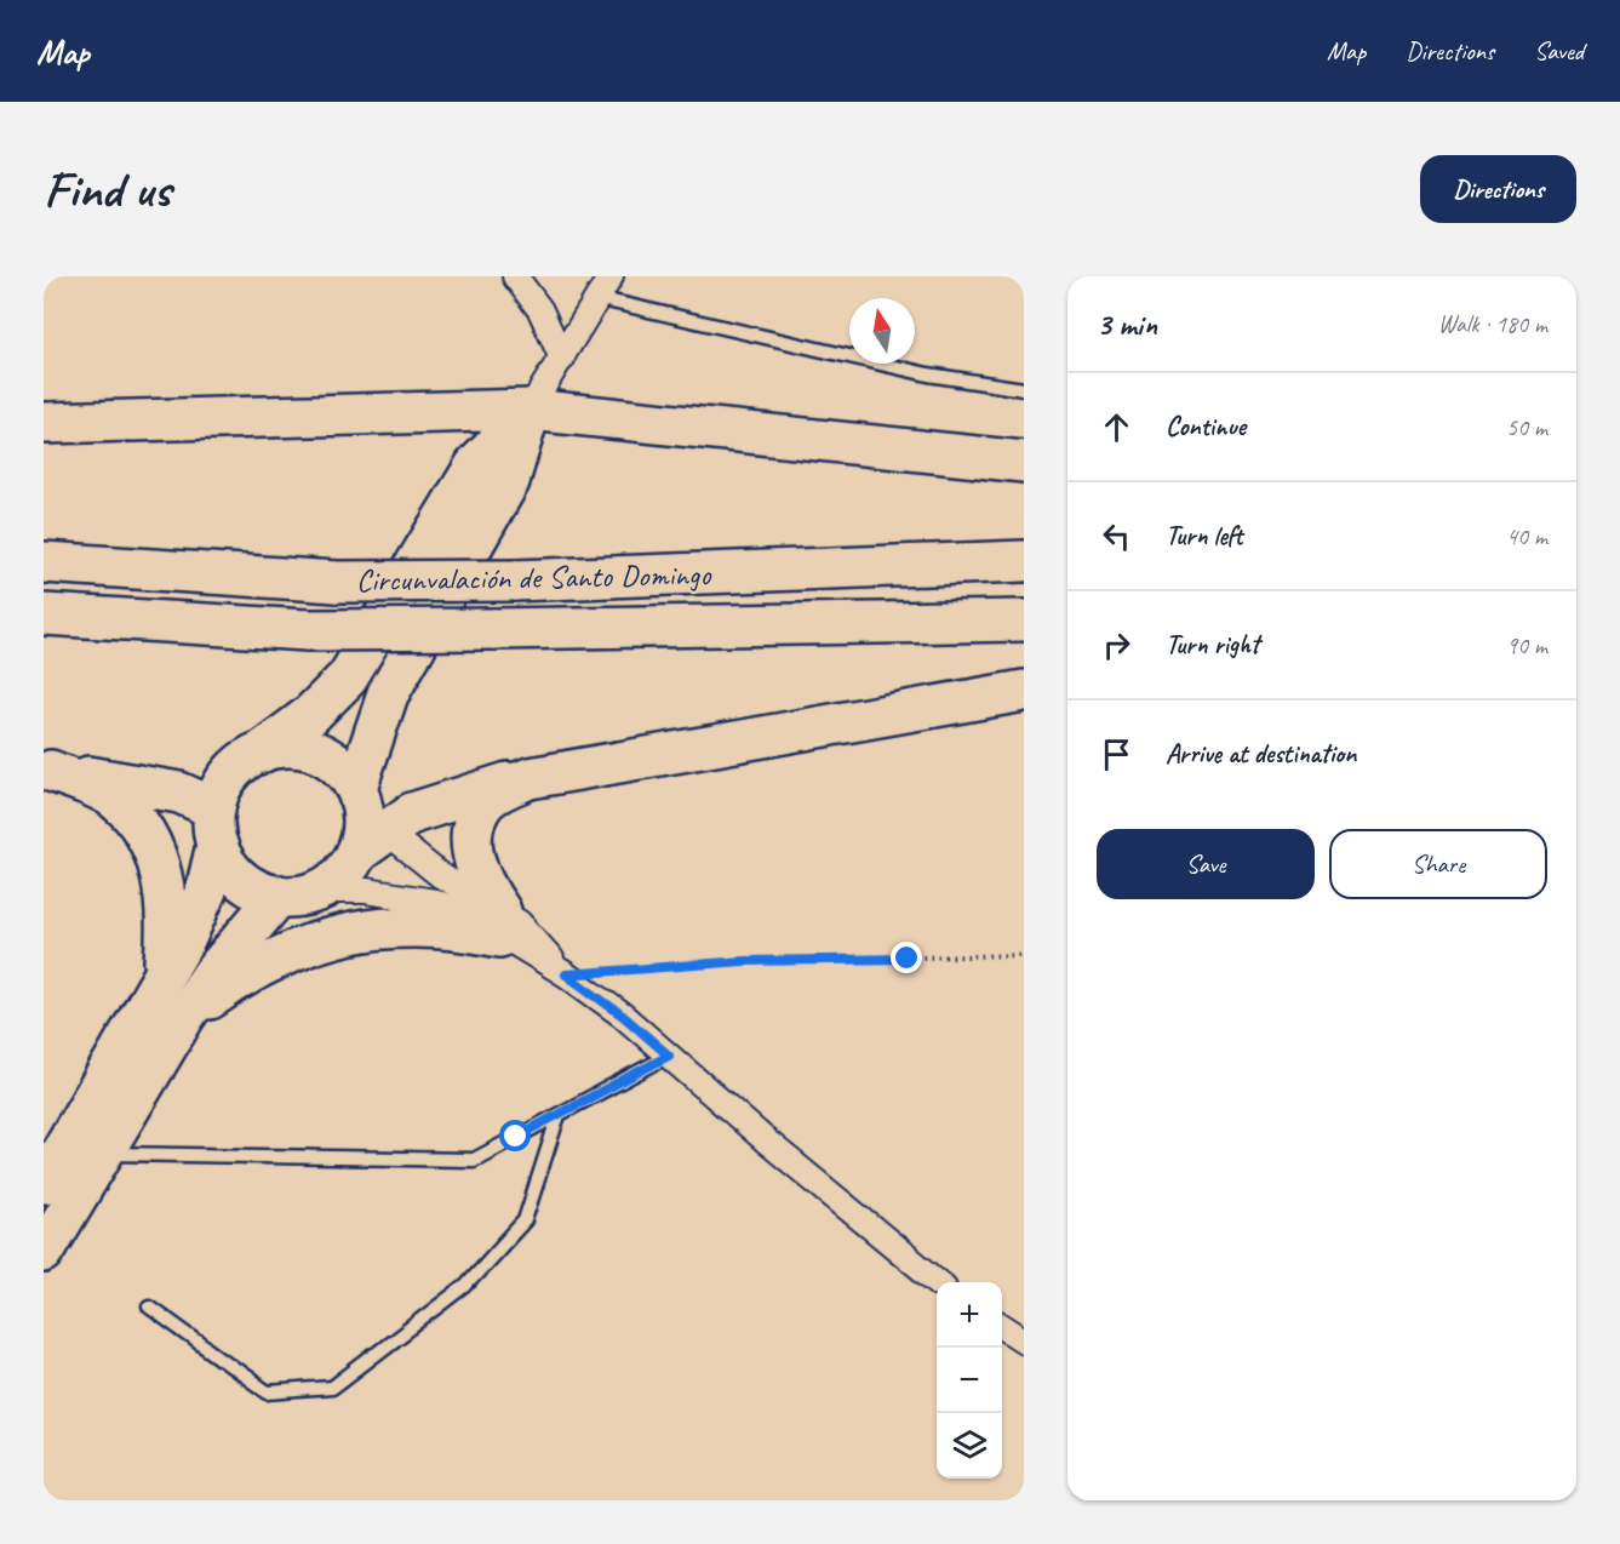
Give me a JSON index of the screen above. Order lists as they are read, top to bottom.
{
  "streets": {
    "highway": ["Circunvalación de Santo Domingo"]
  },
  "north": "top",
  "page": {
    "header": "Map",
    "nav": ["Map", "Directions", "Saved"],
    "buttons": [
      "Directions",
      ["Save", "Share"]
    ],
    "title": "Find us",
    "heading": ["3 min", "Walk · 180 m"],
    "list": [
      ["Continue", "50 m"],
      ["Turn left", "40 m"],
      ["Turn right", "90 m"],
      "Arrive at destination"
    ],
    "map_buttons": ["+", "−"]
  }
}
